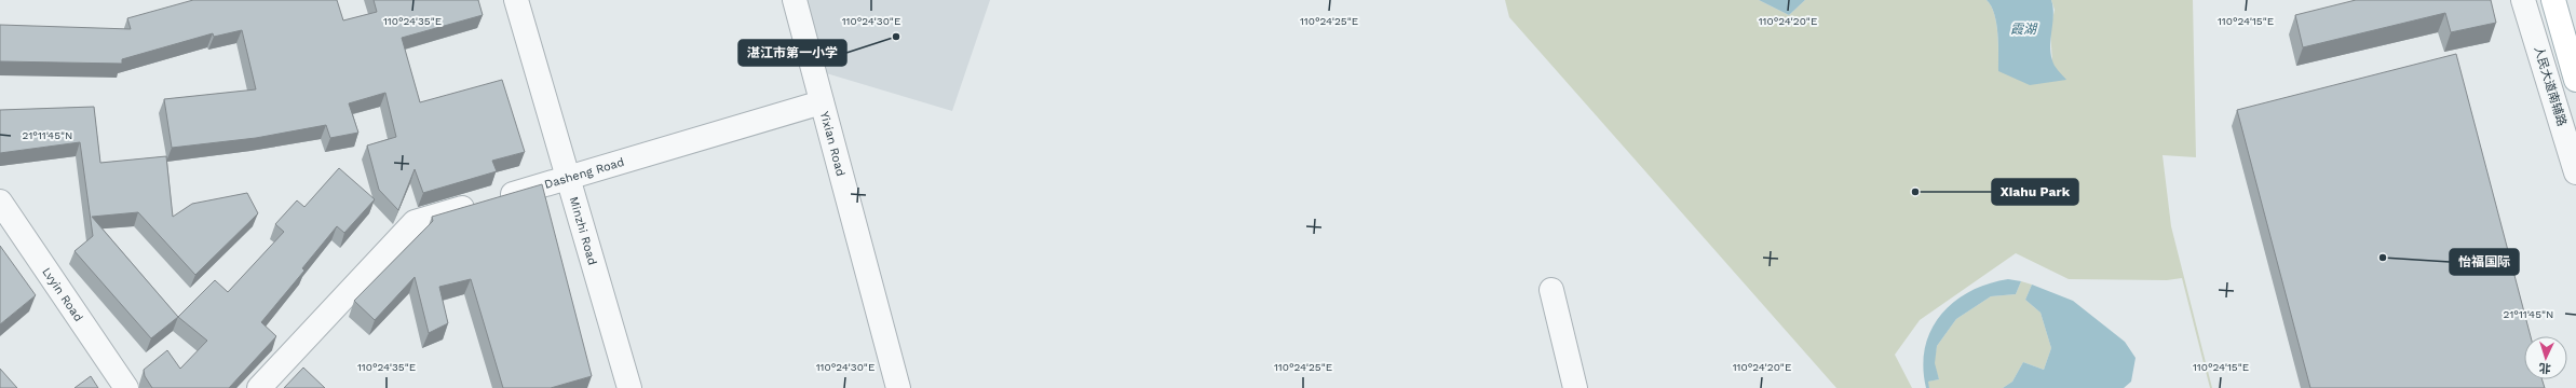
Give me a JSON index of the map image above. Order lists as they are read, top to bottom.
{
  "streets": {
    "street": [
      "人民大道南辅路",
      "Yixian Road",
      "Dasheng Road",
      "Minzhi Road",
      "Lvyin Road"
    ]
  },
  "crossings": [
    ["Yixian Road", "Dasheng Road"],
    ["Dasheng Road", "Minzhi Road"]
  ],
  "water": ["霞湖"],
  "places": ["湛江市第一小学", "Xiahu Park", "怡福国际"],
  "north": "bottom",
  "coordinates": [
    "110°24'35\"E",
    "110°24'30\"E",
    "110°24'25\"E",
    "110°24'20\"E",
    "110°24'15\"E",
    "21°11'45\"N"
  ]
}
